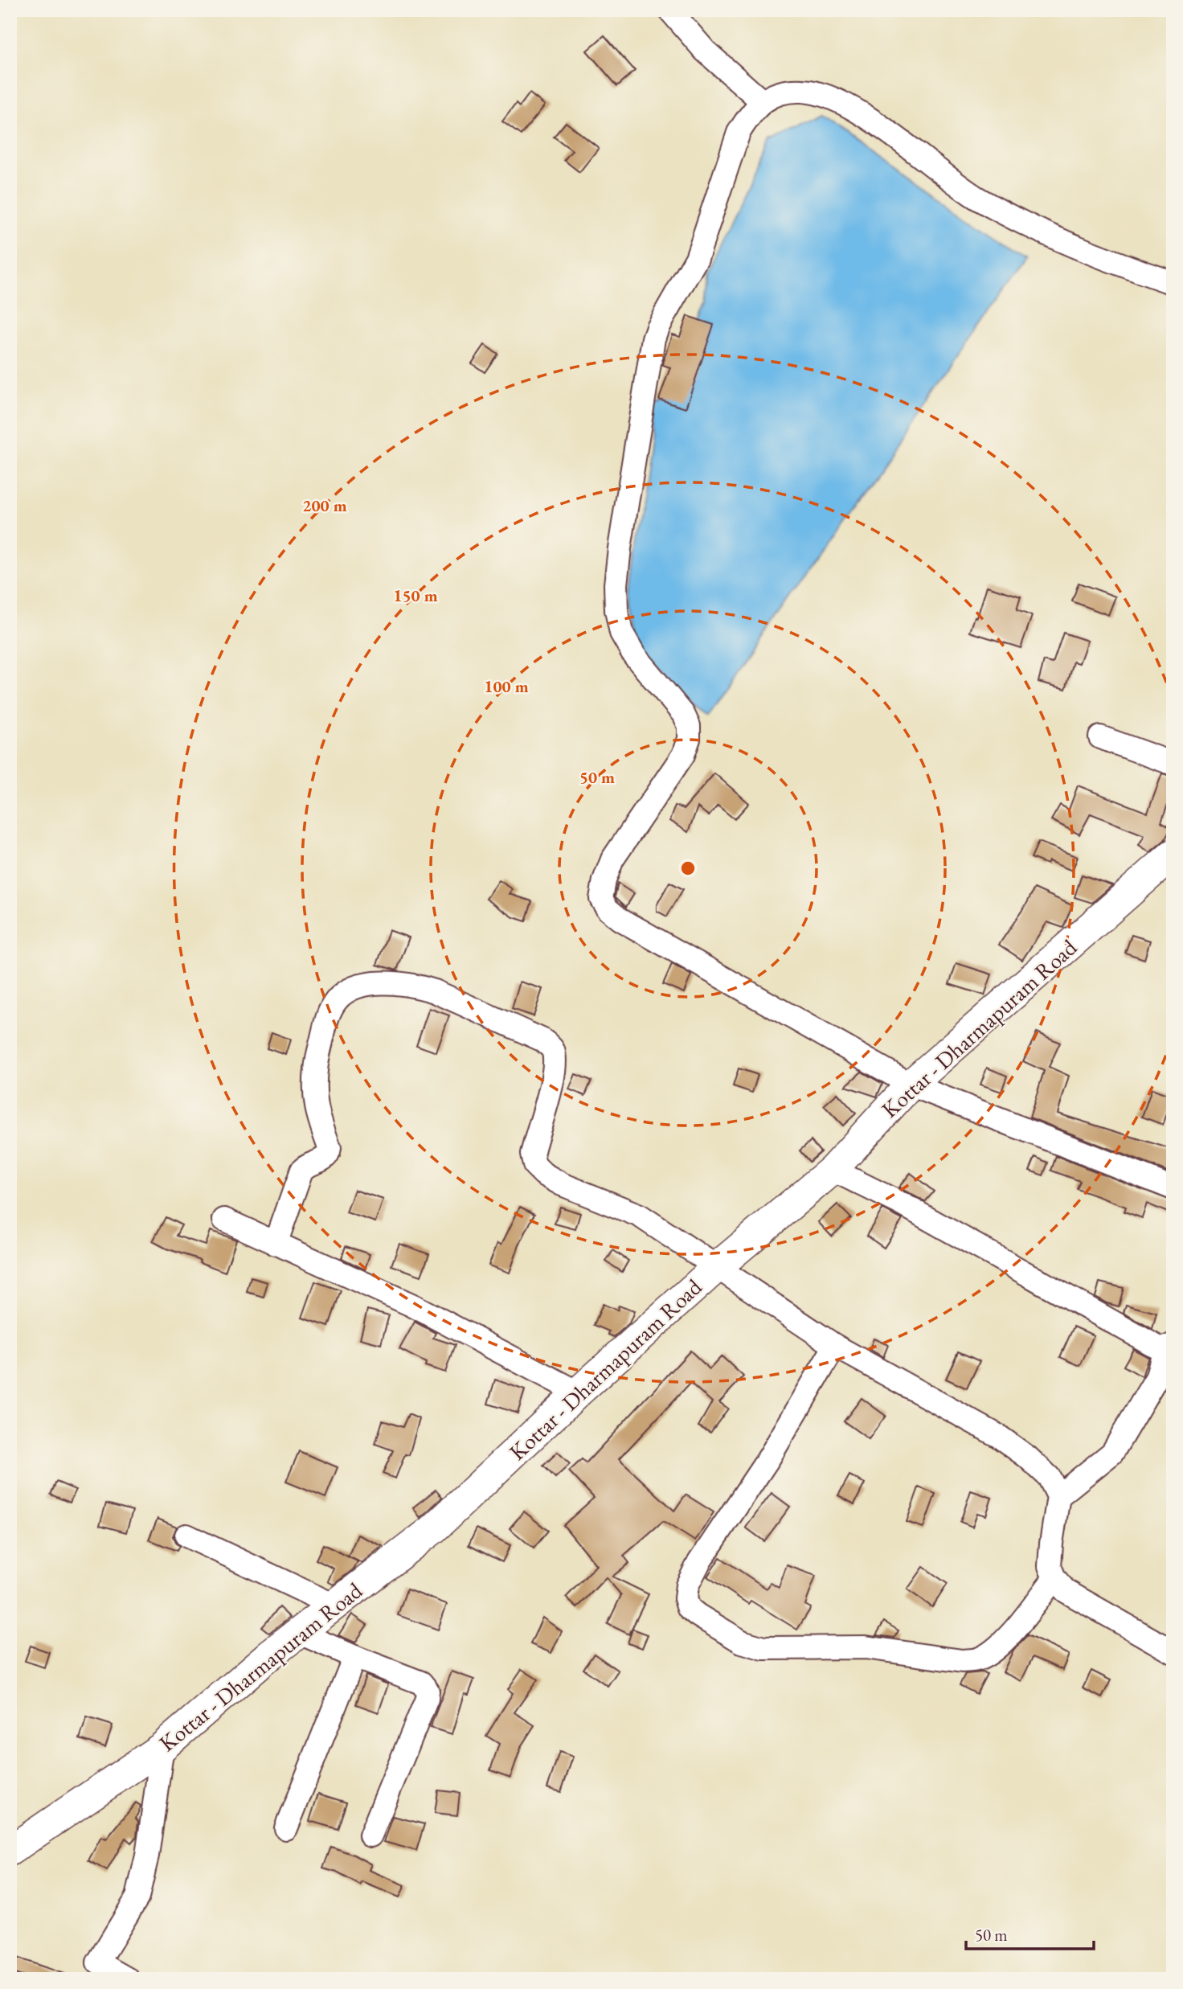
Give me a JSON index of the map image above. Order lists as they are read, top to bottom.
{
  "streets": {
    "main road": ["Kottar - Dharmapuram Road"]
  },
  "scale_bar": "50 m",
  "rings": [
    "200 m",
    "150 m",
    "100 m",
    "50 m"
  ]
}
